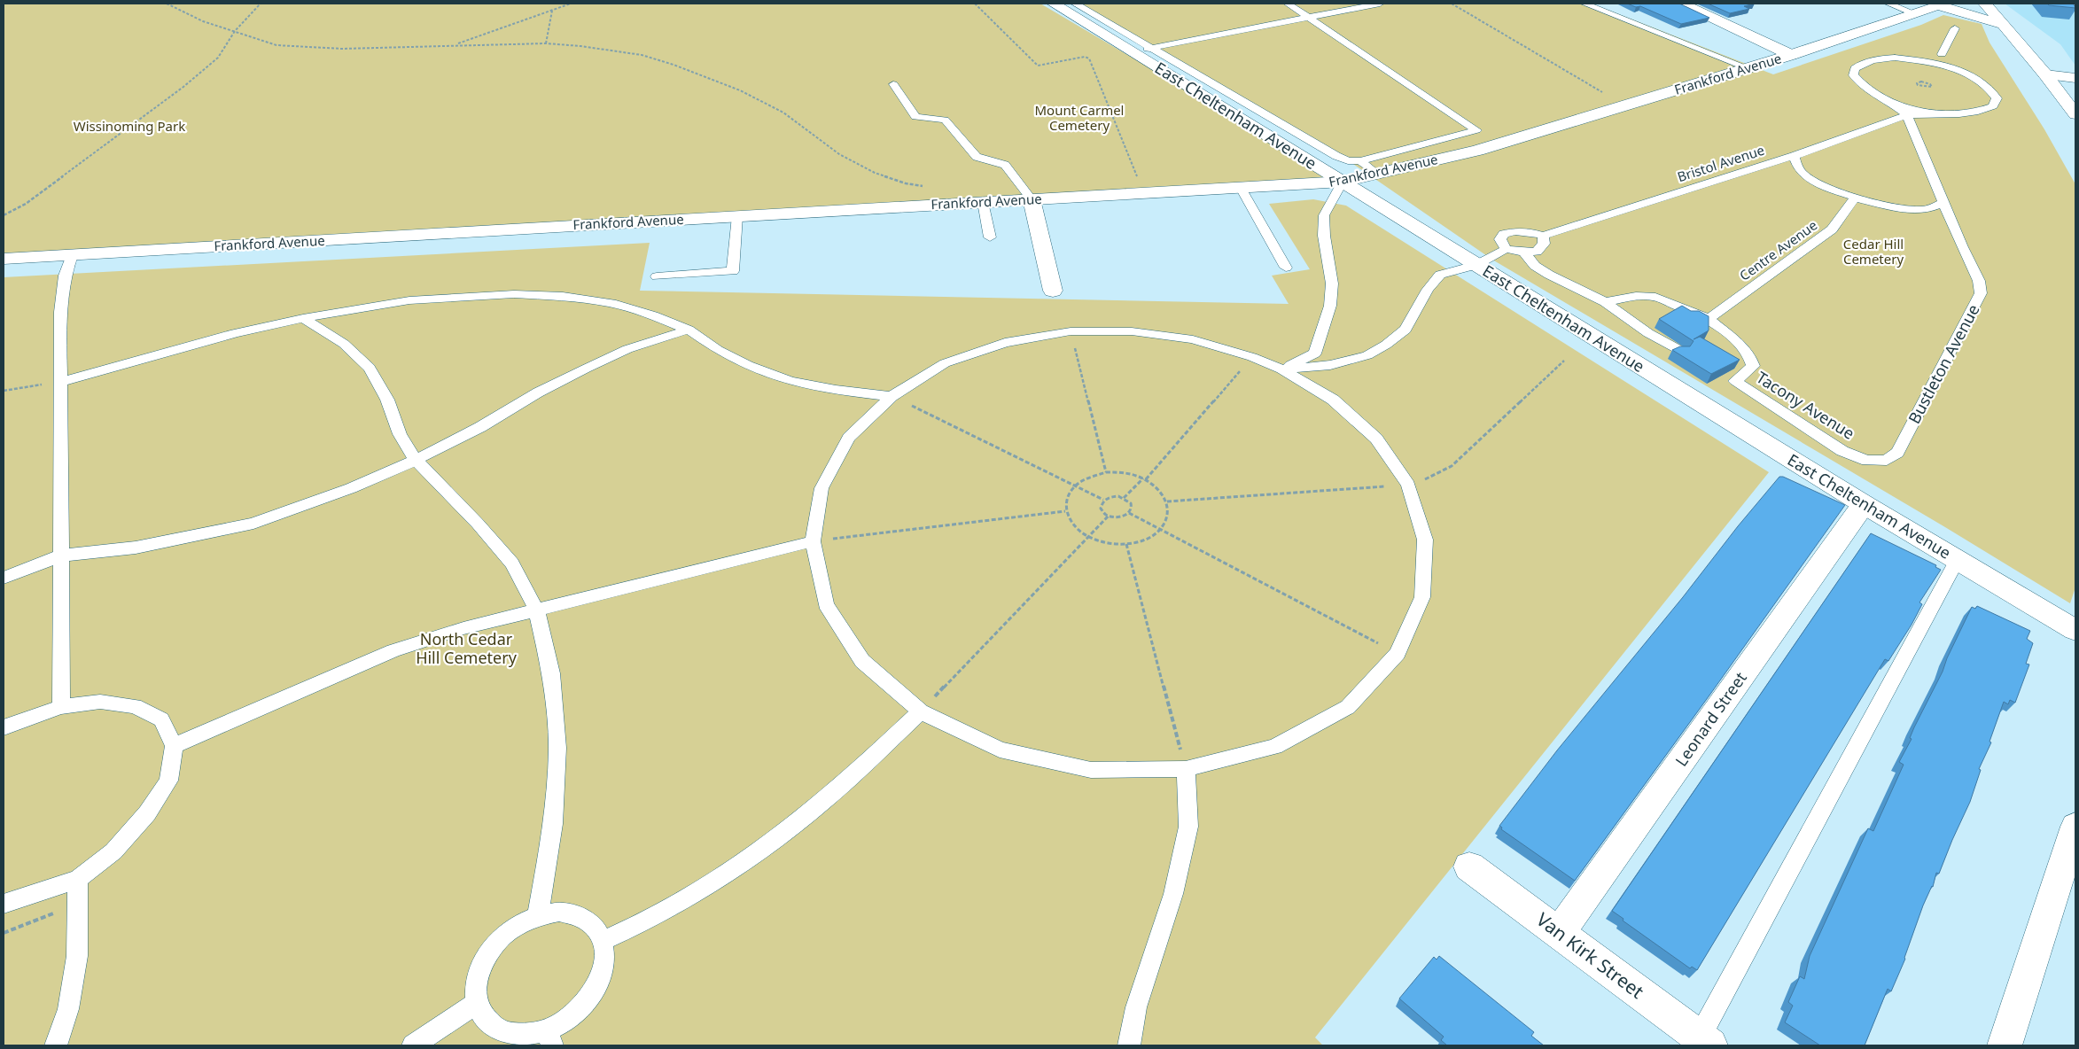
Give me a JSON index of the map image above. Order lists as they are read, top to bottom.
{
  "streets": {
    "main road": [
      "Frankford Avenue",
      "East Cheltenham Avenue",
      "Leonard Street",
      "Van Kirk Street"
    ],
    "lane": [
      "Bristol Avenue",
      "Centre Avenue",
      "Bustleton Avenue",
      "Tacony Avenue"
    ]
  },
  "crossings": [
    ["Frankford Avenue", "East Cheltenham Avenue"],
    ["East Cheltenham Avenue", "Leonard Street"],
    ["Bristol Avenue", "Bustleton Avenue"],
    ["Centre Avenue", "Tacony Avenue"],
    ["Bustleton Avenue", "Tacony Avenue"],
    ["Leonard Street", "Van Kirk Street"]
  ],
  "parks": [
    "Mount Carmel Cemetery",
    "Wissinoming Park",
    "Cedar Hill Cemetery",
    "North Cedar Hill Cemetery"
  ]
}
